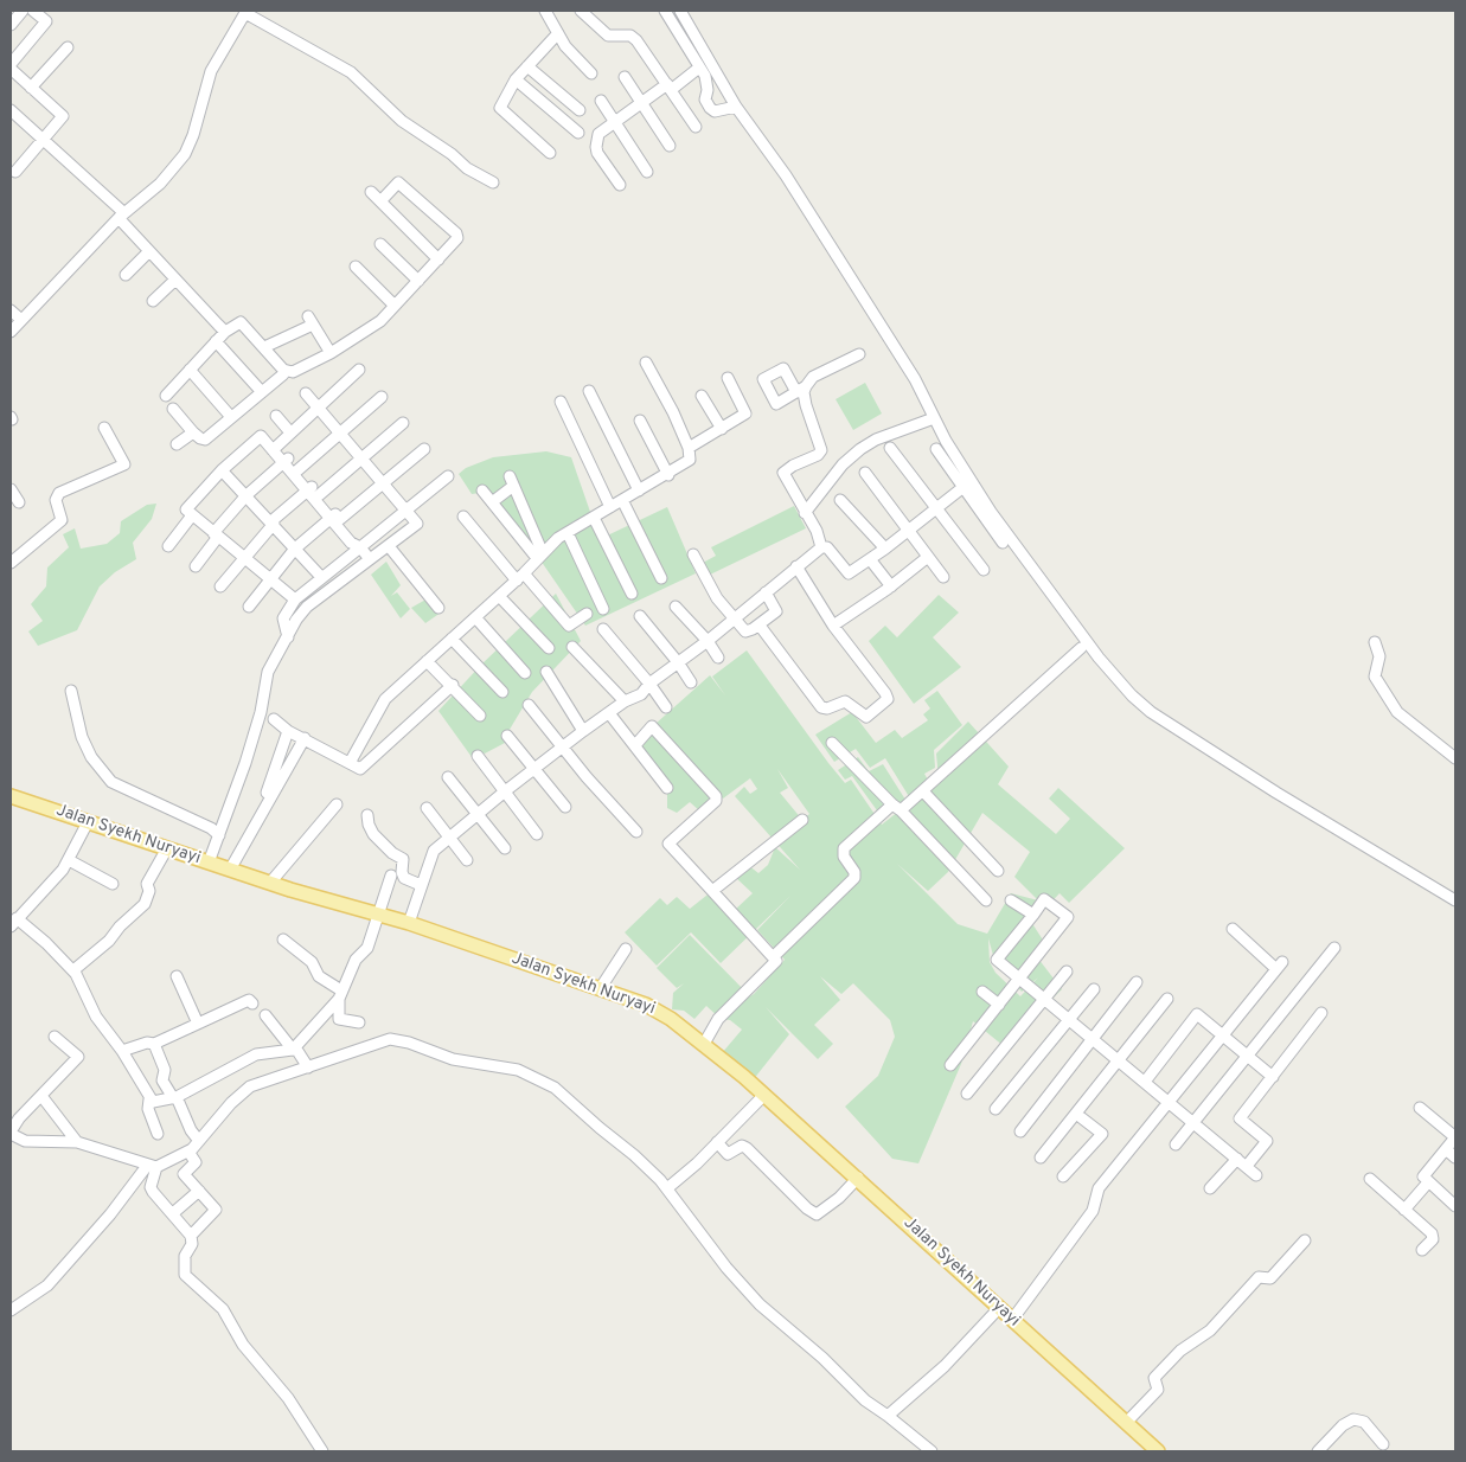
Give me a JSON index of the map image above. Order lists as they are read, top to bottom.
{
  "streets": {
    "main road": ["Jalan Syekh Nuryayi"]
  }
}
